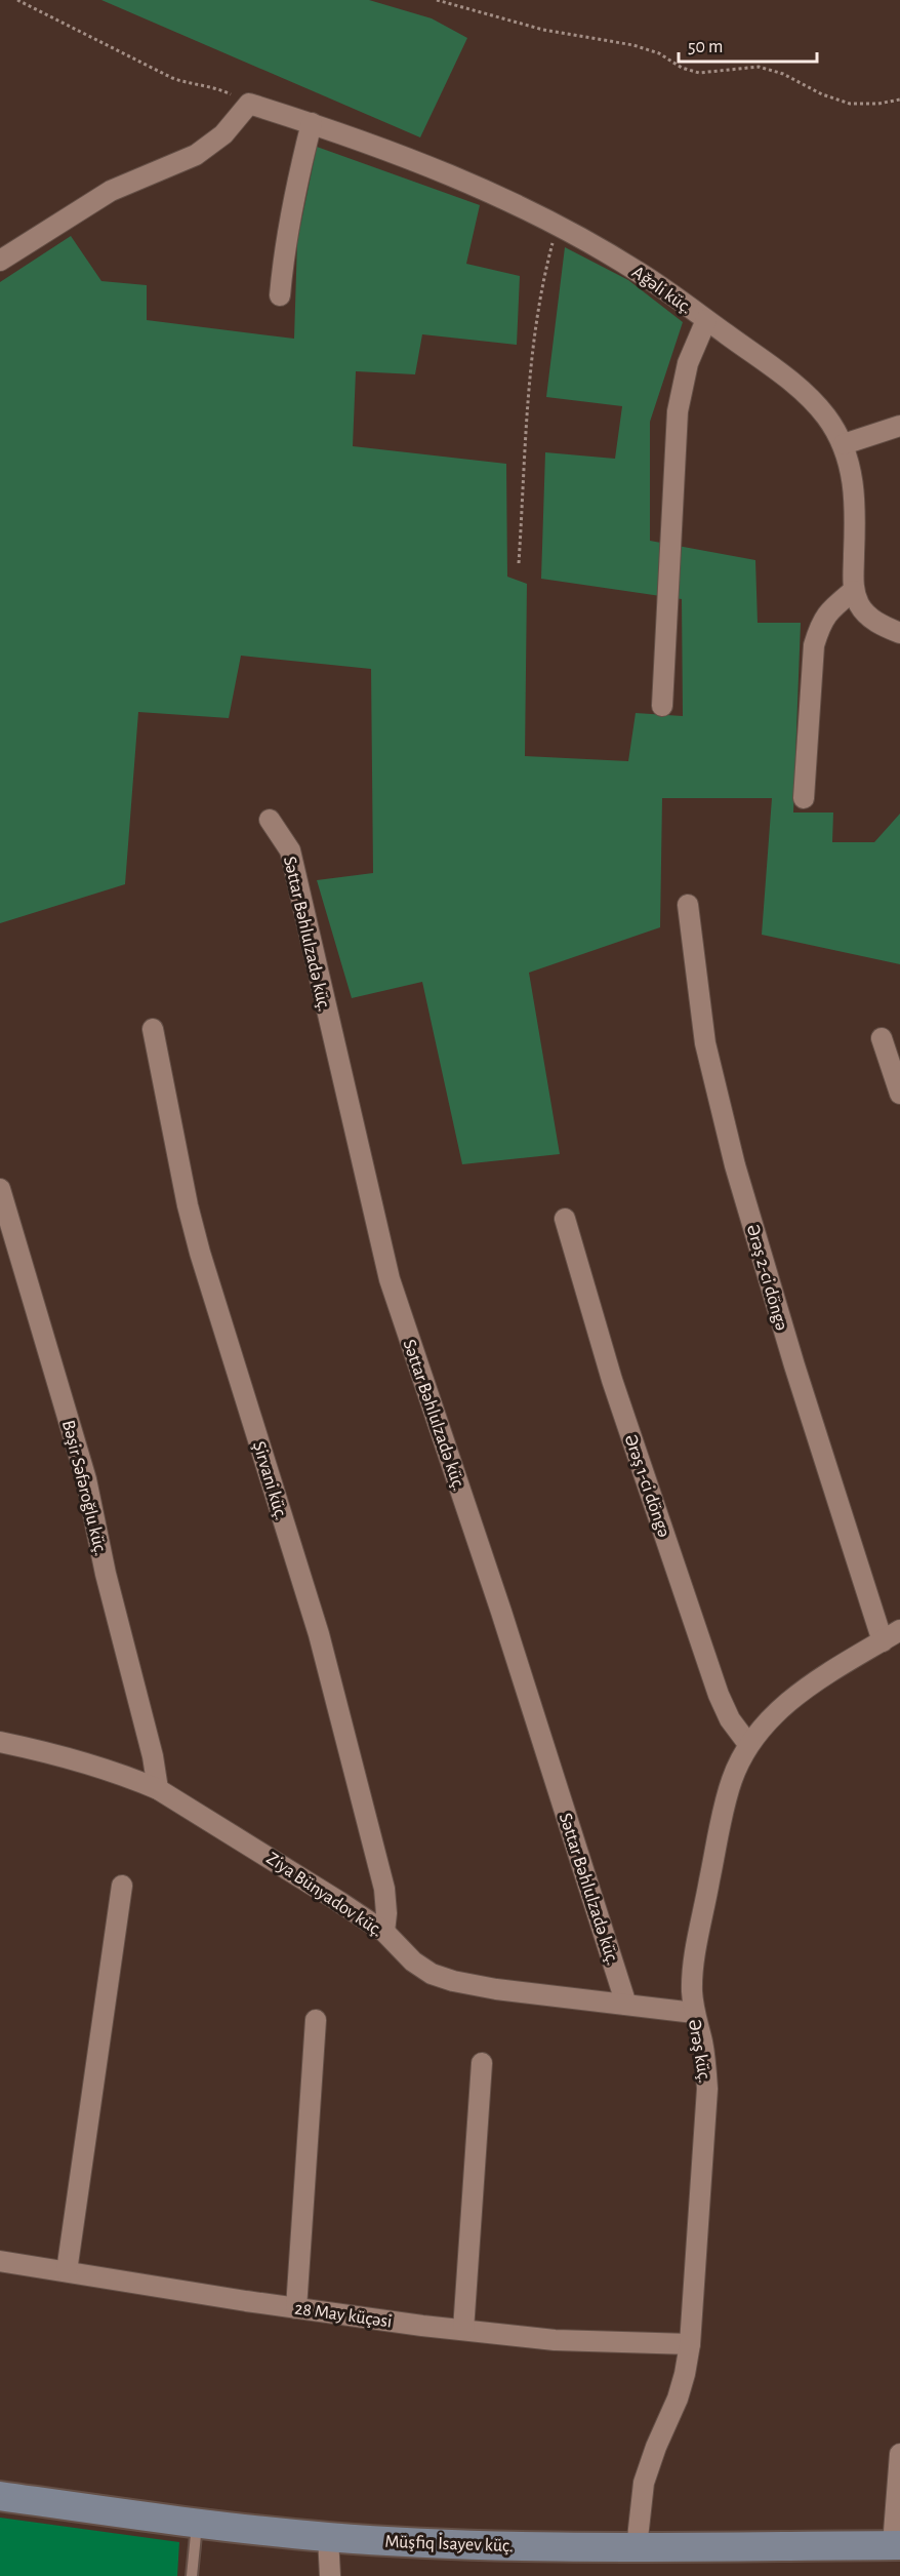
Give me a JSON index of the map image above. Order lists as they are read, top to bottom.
{
  "streets": {
    "street": [
      "Ağəli küç.",
      "Səttar Bəhlulzadə küç.",
      "Ərəş 2-ci döngə",
      "Şirvani küç.",
      "Ərəş 1-ci döngə",
      "Bəşir Səfəroğlu küç.",
      "Ziya Bünyadov küç.",
      "Ərəş küç.",
      "28 May küçəsi",
      "Müşfiq İsayev küç."
    ]
  },
  "crossings": [
    ["Səttar Bəhlulzadə küç.", "Ziya Bünyadov küç."],
    ["Ərəş 2-ci döngə", "Ərəş küç."],
    ["Şirvani küç.", "Ziya Bünyadov küç."],
    ["Ərəş 1-ci döngə", "Ərəş küç."],
    ["Bəşir Səfəroğlu küç.", "Ziya Bünyadov küç."],
    ["Ziya Bünyadov küç.", "Ərəş küç."],
    ["Ərəş küç.", "28 May küçəsi"],
    ["Ərəş küç.", "Müşfiq İsayev küç."]
  ],
  "scale_bar": "50 m"
}
